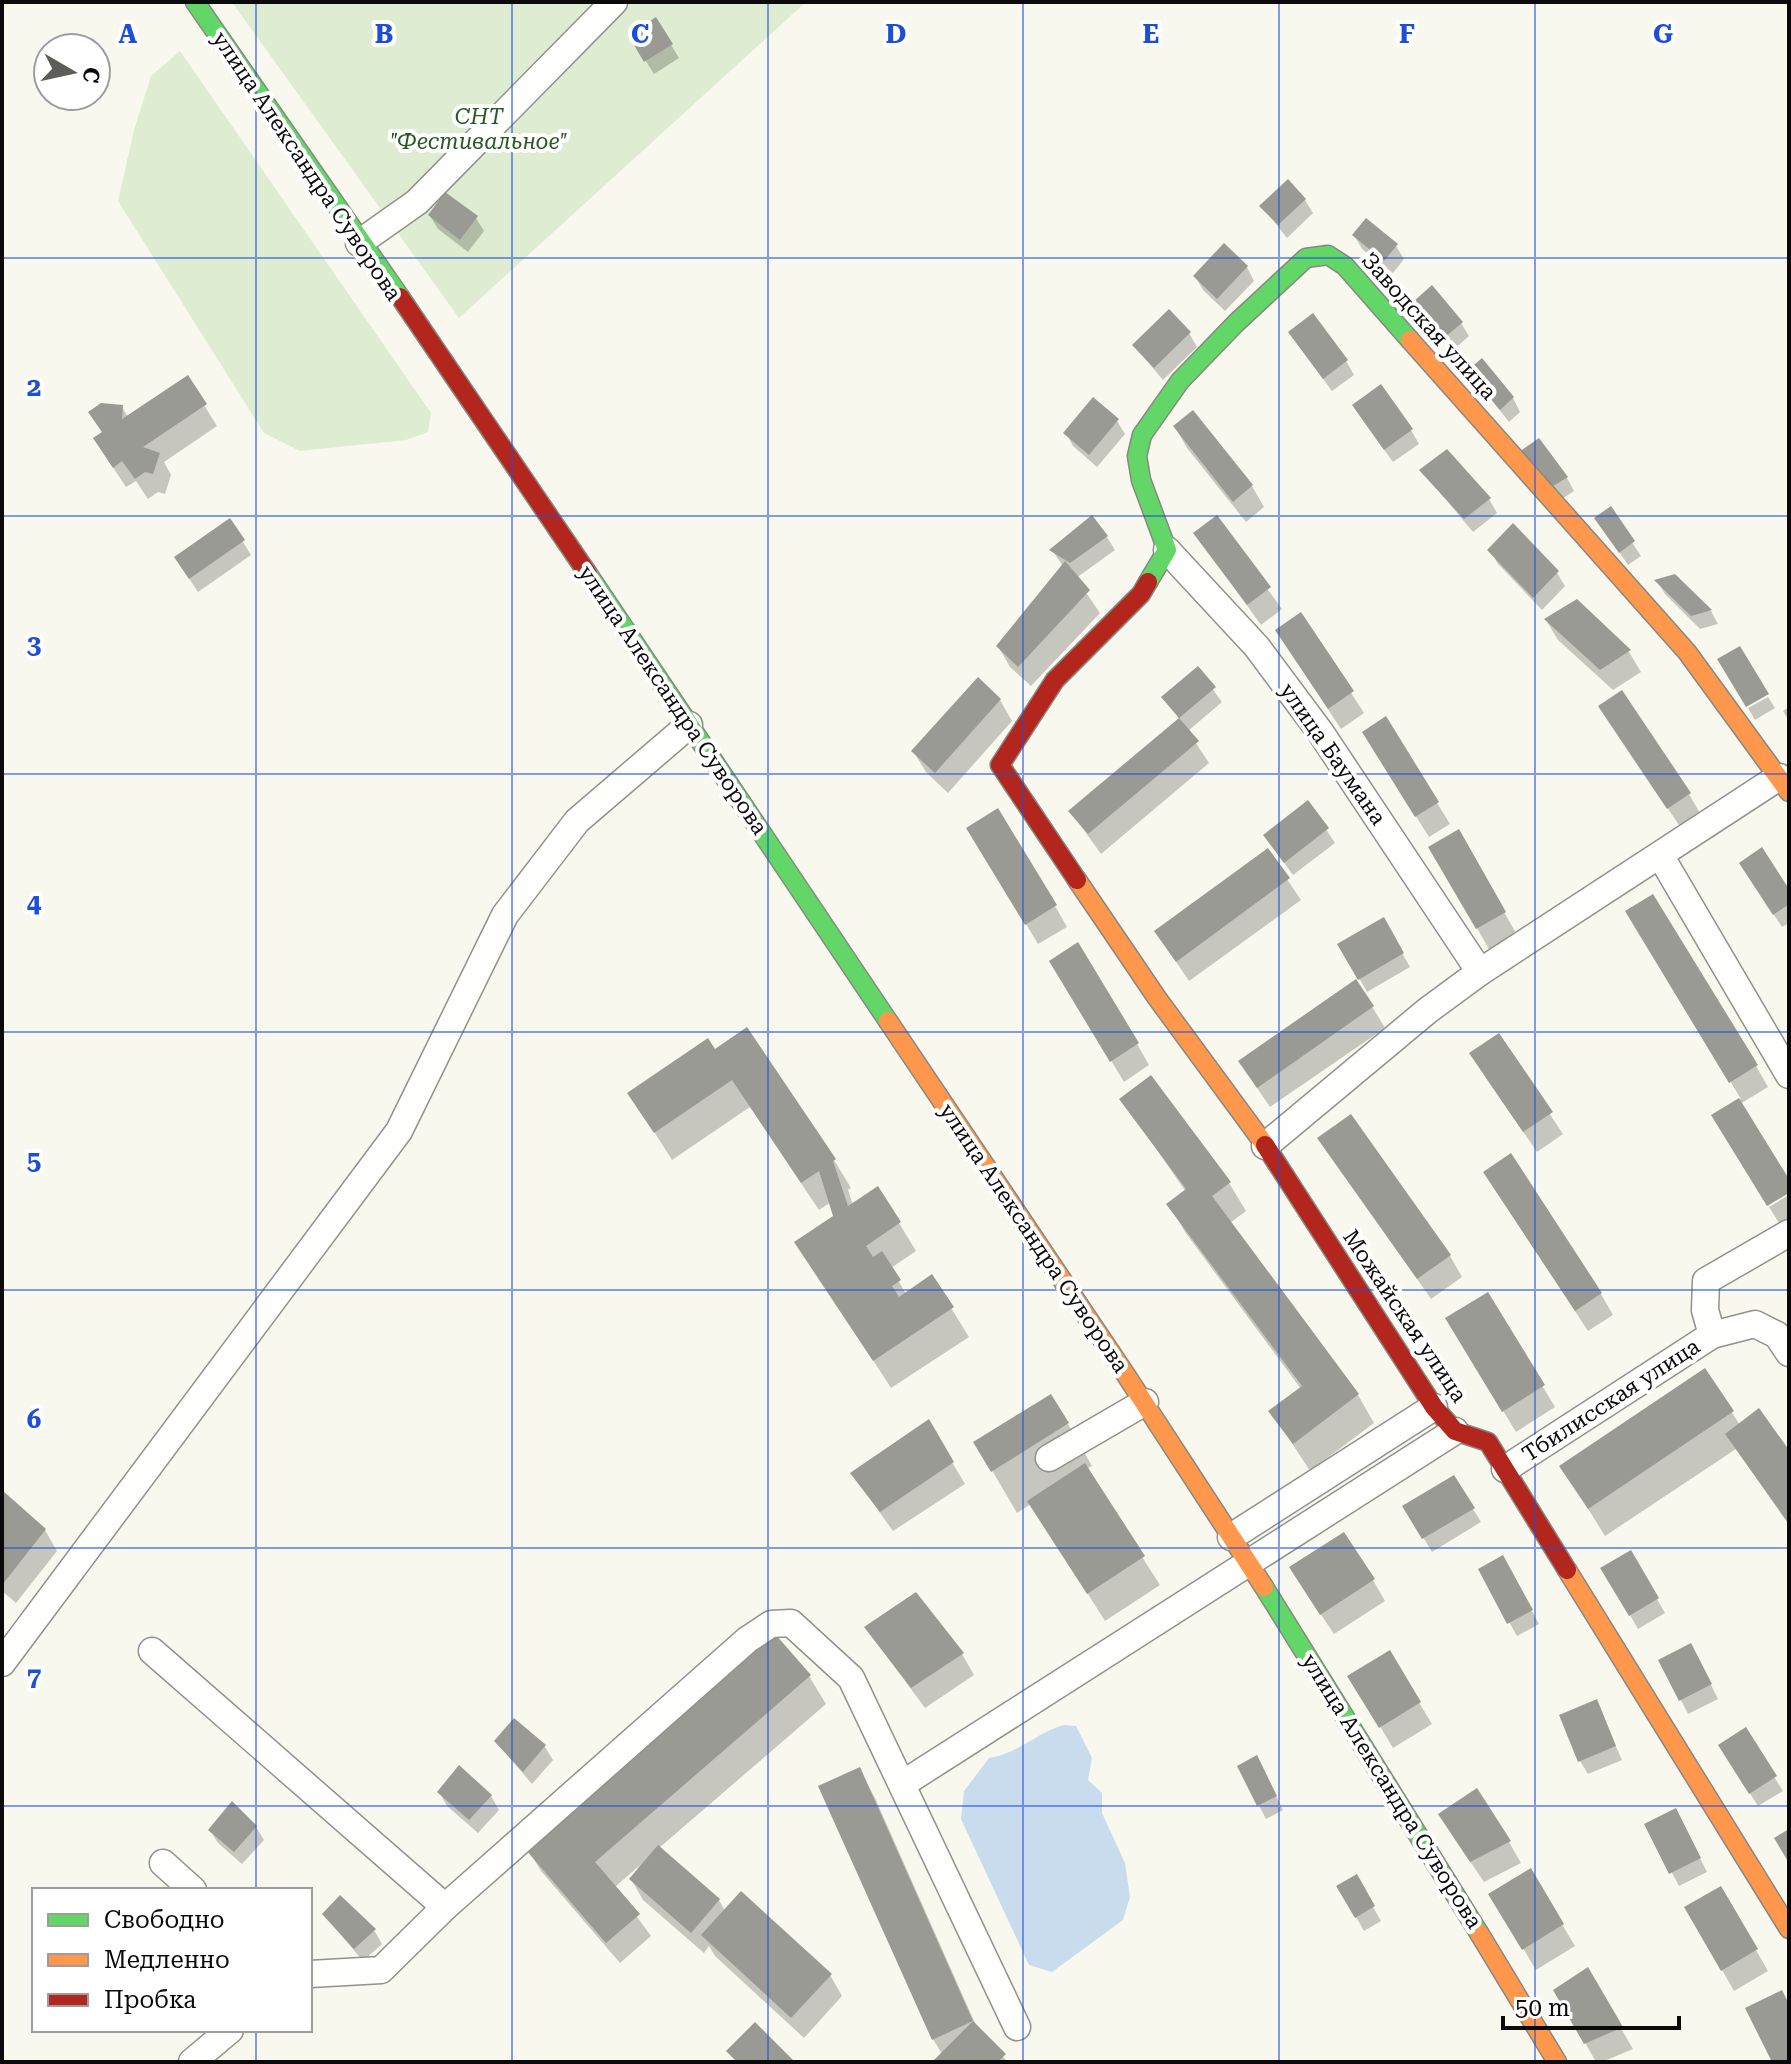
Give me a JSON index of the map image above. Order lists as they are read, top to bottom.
{
  "streets": {
    "street": [
      "улица Александра Суворова",
      "Заводская улица",
      "улица Баумана",
      "Можайская улица",
      "Тбилисская улица"
    ]
  },
  "crossings": [
    ["Заводская улица", "улица Баумана"],
    ["Заводская улица", "Можайская улица"],
    ["улица Баумана", "Можайская улица"],
    ["Можайская улица", "Тбилисская улица"]
  ],
  "parks": ["СНТ \"Фестивальное\""],
  "legend": ["Свободно", "Медленно", "Пробка"],
  "scale_bar": "50 m",
  "north": "right",
  "grid": {
    "columns": [
      "A",
      "B",
      "C",
      "D",
      "E",
      "F",
      "G"
    ],
    "rows": [
      "2",
      "3",
      "4",
      "5",
      "6",
      "7"
    ]
  }
}
